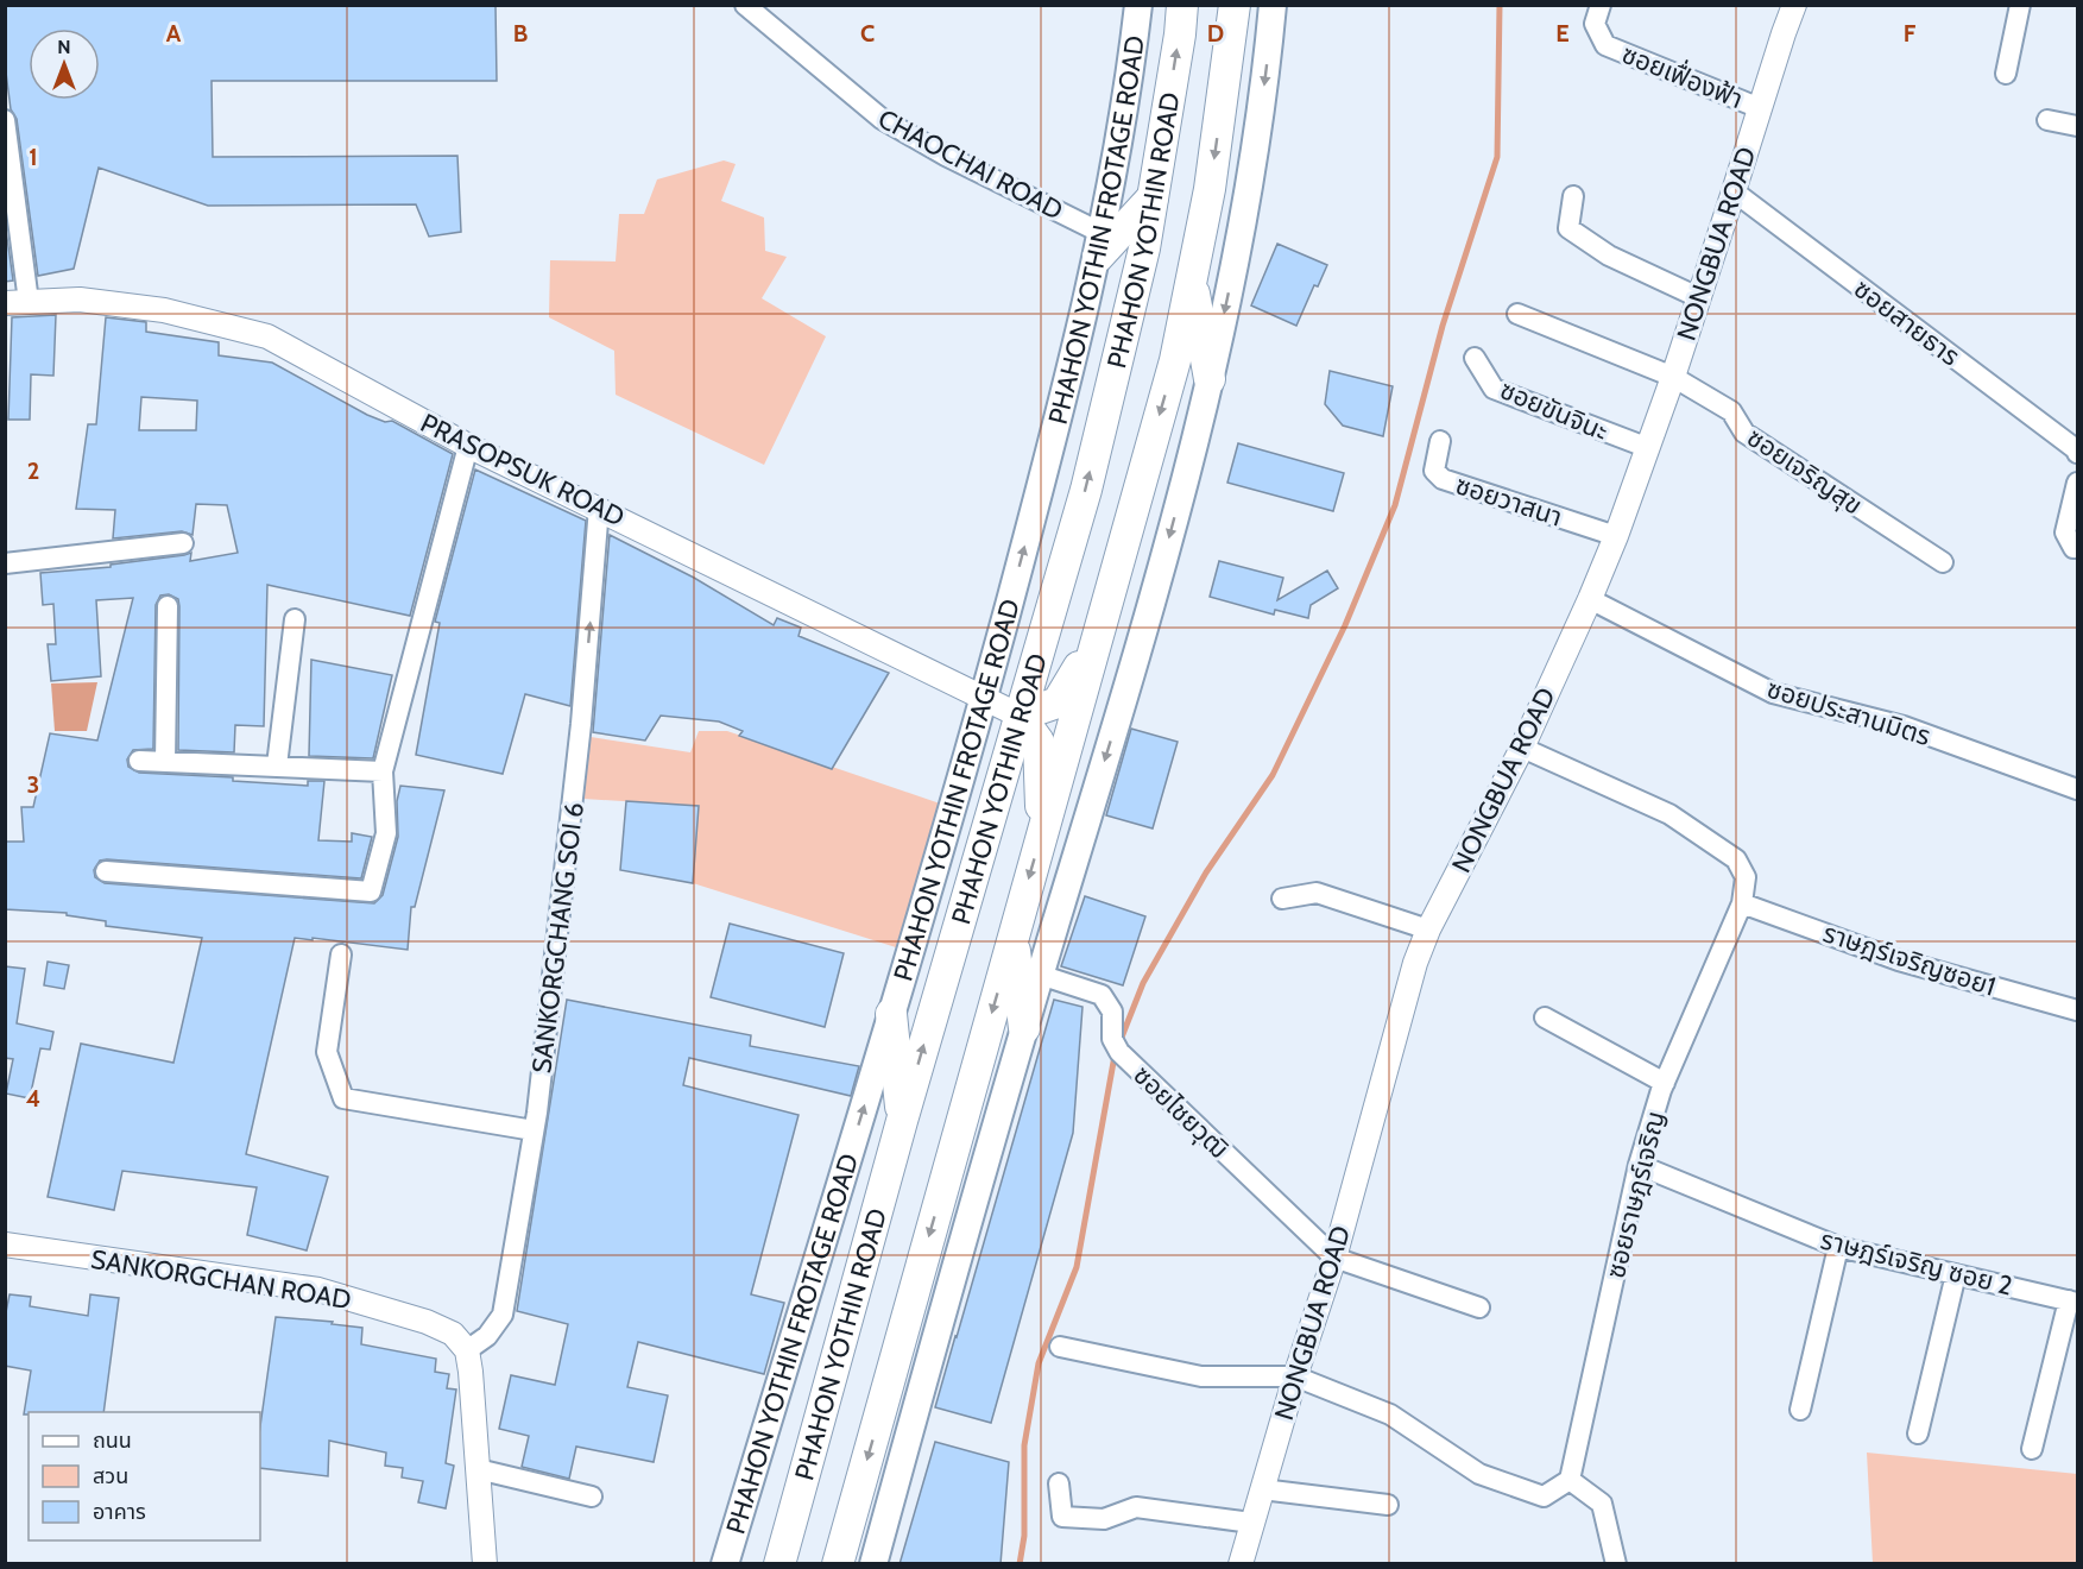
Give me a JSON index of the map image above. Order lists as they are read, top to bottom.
{
  "streets": {
    "main road": ["PHAHON YOTHIN ROAD", "PHAHON YOTHIN FROTAGE ROAD"],
    "street": [
      "ซอยเฟื่องฟ้า",
      "CHAOCHAI ROAD",
      "NONGBUA ROAD",
      "ซอยสายธาร",
      "ซอยขันจินะ",
      "PRASOPSUK ROAD",
      "ซอยเจริญสุข",
      "ซอยวาสนา",
      "ซอยประสานมิตร",
      "SANKORGCHANG SOI 6",
      "ราษฎร์เจริญซอย1",
      "ซอยไชยวุฒิ",
      "ซอยราษฎร์เจริญ",
      "ราษฎร์เจริญ ซอย 2",
      "SANKORGCHAN ROAD"
    ]
  },
  "crossings": [
    ["ซอยเฟื่องฟ้า", "NONGBUA ROAD"],
    ["CHAOCHAI ROAD", "PHAHON YOTHIN FROTAGE ROAD"],
    ["PHAHON YOTHIN ROAD", "PRASOPSUK ROAD"],
    ["PHAHON YOTHIN FROTAGE ROAD", "PRASOPSUK ROAD"],
    ["NONGBUA ROAD", "ซอยสายธาร"],
    ["NONGBUA ROAD", "ซอยขันจินะ"],
    ["NONGBUA ROAD", "ซอยเจริญสุข"],
    ["NONGBUA ROAD", "ซอยวาสนา"],
    ["NONGBUA ROAD", "ซอยประสานมิตร"],
    ["NONGBUA ROAD", "ซอยไชยวุฒิ"],
    ["NONGBUA ROAD", "ซอยราษฎร์เจริญ"],
    ["PRASOPSUK ROAD", "SANKORGCHANG SOI 6"],
    ["SANKORGCHANG SOI 6", "SANKORGCHAN ROAD"],
    ["ราษฎร์เจริญซอย1", "ซอยราษฎร์เจริญ"],
    ["ซอยราษฎร์เจริญ", "ราษฎร์เจริญ ซอย 2"]
  ],
  "one_way": ["SANKORGCHANG SOI 6"],
  "legend": ["ถนน", "สวน", "อาคาร"],
  "north": "top",
  "grid": {
    "columns": [
      "A",
      "B",
      "C",
      "D",
      "E",
      "F"
    ],
    "rows": [
      "1",
      "2",
      "3",
      "4"
    ]
  }
}
